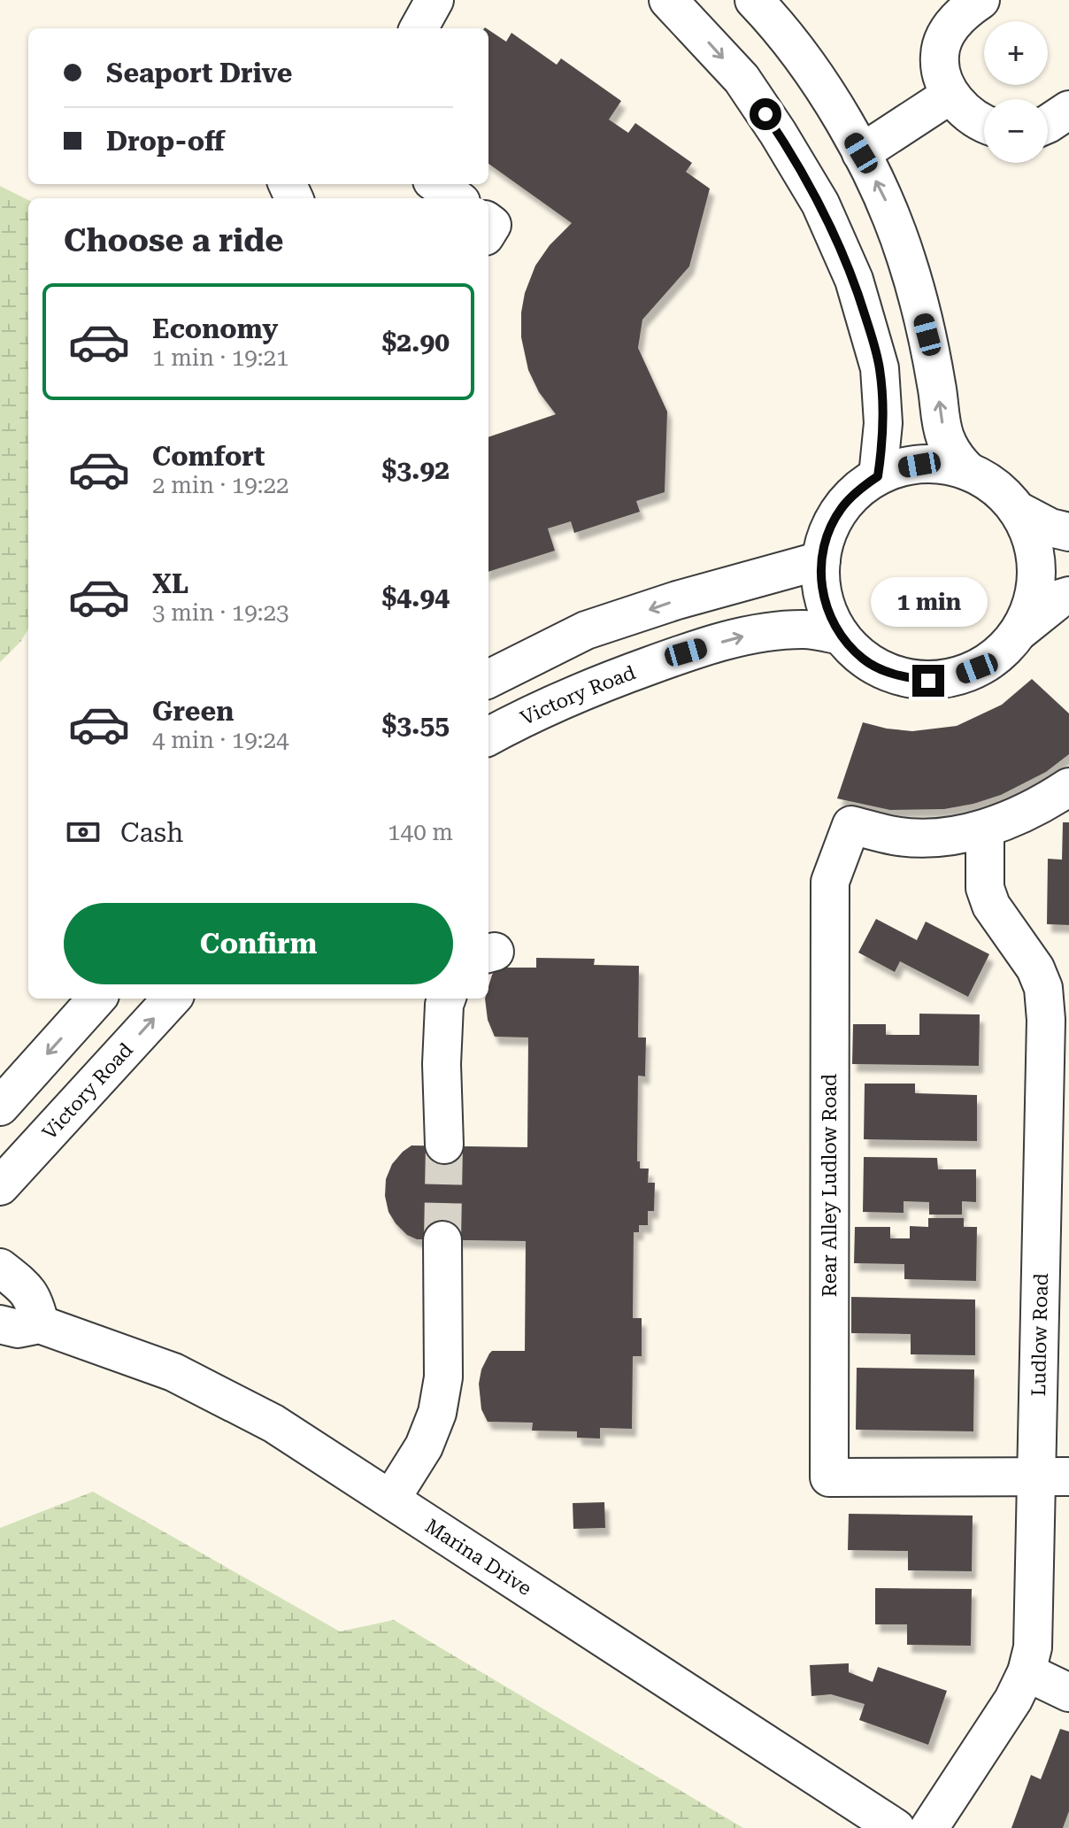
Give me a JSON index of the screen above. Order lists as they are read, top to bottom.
{
  "streets": {
    "street": [
      "Victory Road",
      "Rear Alley Ludlow Road",
      "Ludlow Road",
      "Marina Drive"
    ]
  },
  "crossings": [
    ["Rear Alley Ludlow Road", "Ludlow Road"]
  ],
  "page": {
    "map_buttons": ["+", "−"],
    "banner": ["Seaport Drive", "Drop-off"],
    "heading": "Choose a ride",
    "list": [
      {
        "name": "Economy",
        "note": "1 min · 19:21",
        "value": "$2.90"
      },
      {
        "name": "Comfort",
        "note": "2 min · 19:22",
        "value": "$3.92"
      },
      {
        "name": "XL",
        "note": "3 min · 19:23",
        "value": "$4.94"
      },
      {
        "name": "Green",
        "note": "4 min · 19:24",
        "value": "$3.55"
      }
    ],
    "bubble": "1 min",
    "pay": ["Cash", "140 m"],
    "buttons": "Confirm"
  }
}
